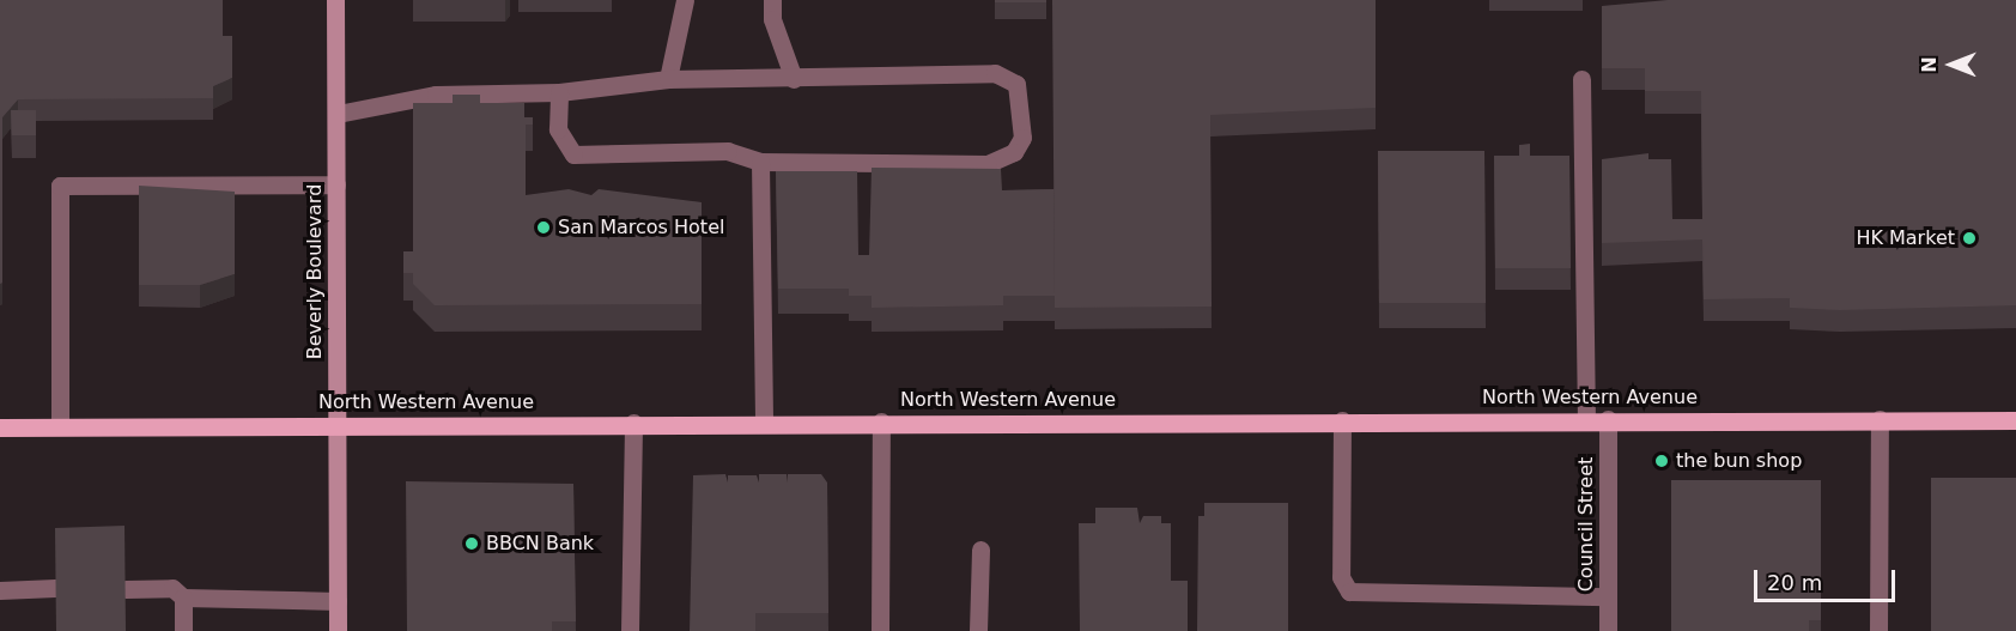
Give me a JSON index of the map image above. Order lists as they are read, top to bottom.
{
  "streets": {
    "main road": ["Beverly Boulevard", "North Western Avenue"],
    "street": ["Council Street"]
  },
  "crossings": [
    ["Beverly Boulevard", "North Western Avenue"],
    ["North Western Avenue", "Council Street"]
  ],
  "places": [
    "San Marcos Hotel",
    "HK Market",
    "the bun shop",
    "BBCN Bank"
  ],
  "scale_bar": "20 m",
  "north": "left"
}
